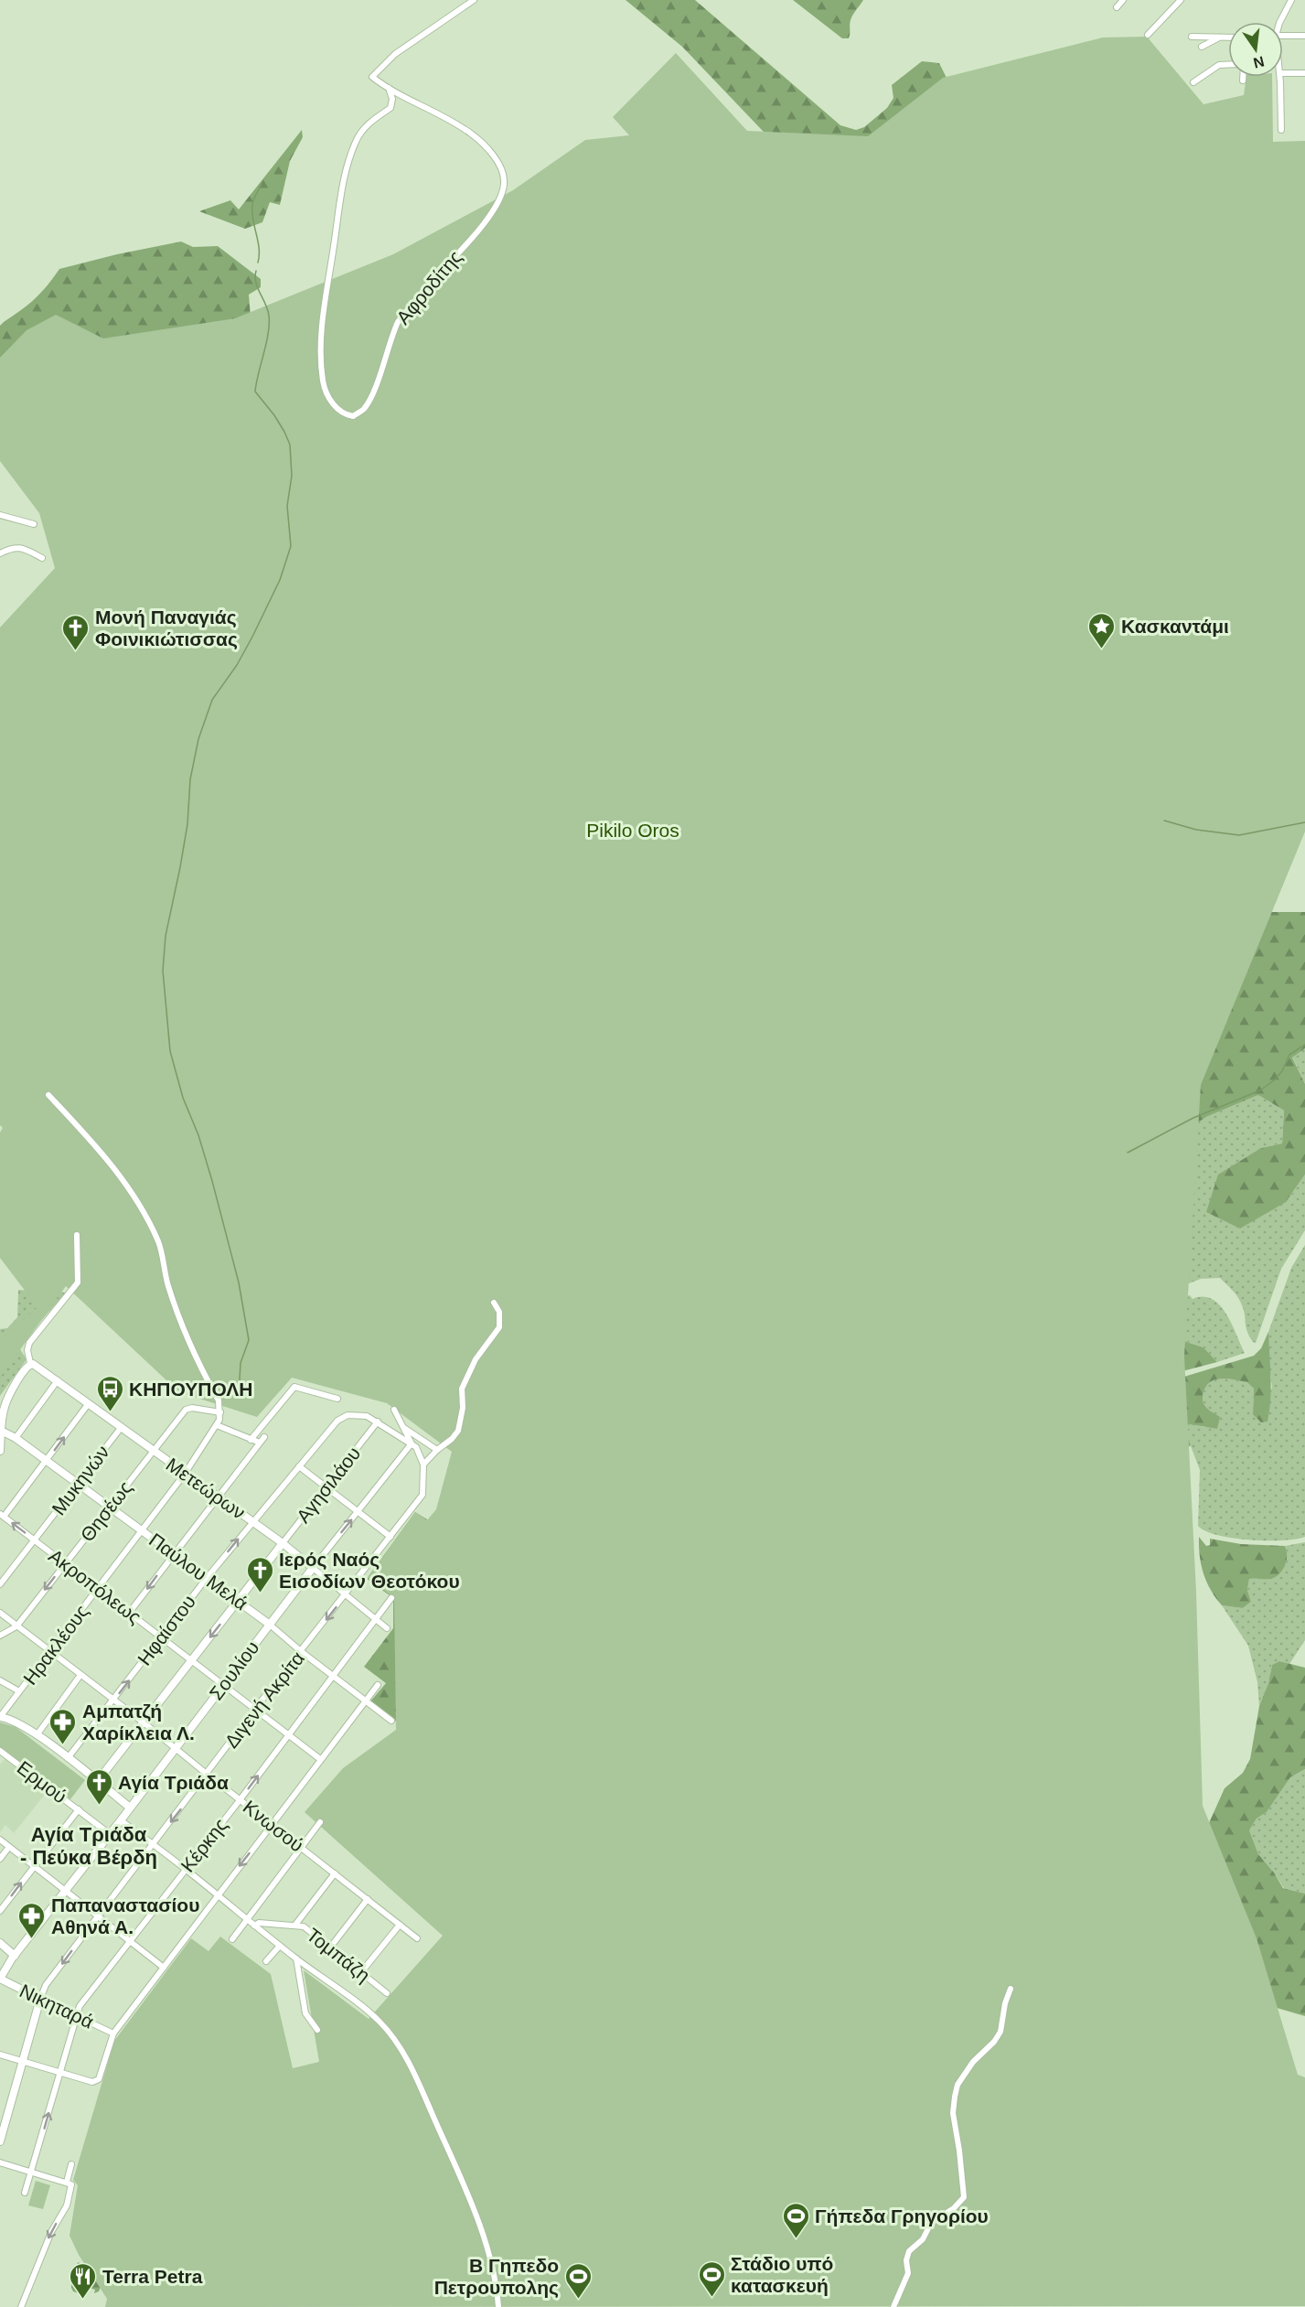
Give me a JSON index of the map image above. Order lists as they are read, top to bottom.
{
  "streets": {
    "street": [
      "Αφροδίτης",
      "Μυκηνών",
      "Αγησιλάου",
      "Μετεώρων",
      "Θησέως",
      "Παύλου Μελά",
      "Ακροπόλεως",
      "Ηφαίστου",
      "Ηρακλέους",
      "Σουλίου",
      "Διγενή Ακρίτα",
      "Ερμού",
      "Κνωσού",
      "Κέρκης",
      "Τομπάζη",
      "Νικηταρά"
    ]
  },
  "crossings": [
    ["Μυκηνών", "Μετεώρων"],
    ["Μυκηνών", "Παύλου Μελά"],
    ["Μυκηνών", "Ακροπόλεως"],
    ["Αγησιλάου", "Μετεώρων"],
    ["Αγησιλάου", "Παύλου Μελά"],
    ["Αγησιλάου", "Ακροπόλεως"],
    ["Αγησιλάου", "Ηφαίστου"],
    ["Αγησιλάου", "Κνωσού"],
    ["Μετεώρων", "Θησέως"],
    ["Μετεώρων", "Ηφαίστου"],
    ["Μετεώρων", "Ηρακλέους"],
    ["Μετεώρων", "Σουλίου"],
    ["Μετεώρων", "Διγενή Ακρίτα"],
    ["Μετεώρων", "Κέρκης"],
    ["Θησέως", "Παύλου Μελά"],
    ["Θησέως", "Ακροπόλεως"],
    ["Θησέως", "Ηρακλέους"],
    ["Θησέως", "Κνωσού"],
    ["Παύλου Μελά", "Ηφαίστου"],
    ["Παύλου Μελά", "Ηρακλέους"],
    ["Παύλου Μελά", "Σουλίου"],
    ["Παύλου Μελά", "Διγενή Ακρίτα"],
    ["Παύλου Μελά", "Κέρκης"],
    ["Ακροπόλεως", "Ηφαίστου"],
    ["Ακροπόλεως", "Ηρακλέους"],
    ["Ακροπόλεως", "Σουλίου"],
    ["Ακροπόλεως", "Διγενή Ακρίτα"],
    ["Ακροπόλεως", "Κέρκης"],
    ["Ηφαίστου", "Κνωσού"],
    ["Ηρακλέους", "Κνωσού"],
    ["Σουλίου", "Ερμού"],
    ["Σουλίου", "Κνωσού"],
    ["Σουλίου", "Νικηταρά"],
    ["Διγενή Ακρίτα", "Κνωσού"],
    ["Διγενή Ακρίτα", "Νικηταρά"],
    ["Κνωσού", "Κέρκης"],
    ["Κέρκης", "Νικηταρά"]
  ],
  "districts": ["Αγία Τριάδα - Πεύκα Βέρδη"],
  "parks": ["Pikilo Oros"],
  "places": {
    "place": ["Κασκαντάμι"],
    "church": ["Μονή Παναγιάς Φοινικιώτισσας", "Ιερός Ναός Εισοδίων Θεοτόκου", "Αγία Τριάδα"],
    "bus stop": ["ΚΗΠΟΥΠΟΛΗ"],
    "pharmacy": ["Αμπατζή Χαρίκλεια Λ.", "Παπαναστασίου Αθηνά Α."],
    "sports": ["Γήπεδα Γρηγορίου", "Στάδιο υπό κατασκευή", "Β Γηπεδο Πετρουπολης"],
    "restaurant": ["Terra Petra"]
  },
  "north": "bottom"
}
